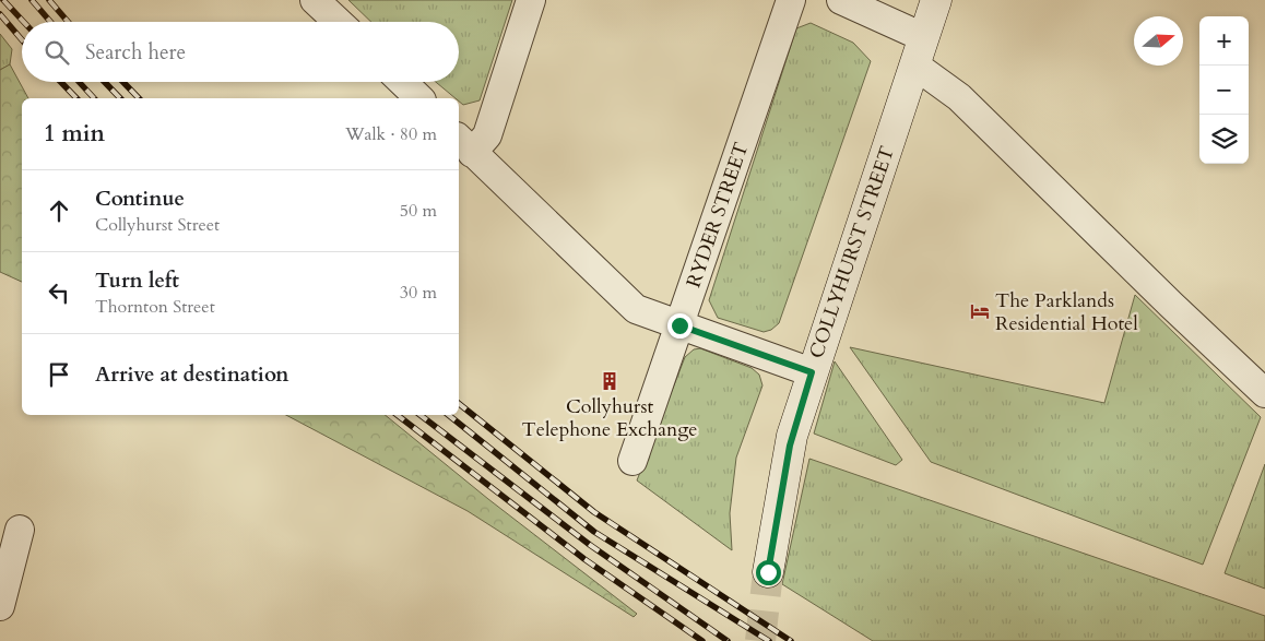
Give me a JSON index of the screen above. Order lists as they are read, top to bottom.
{
  "streets": {
    "street": ["RYDER STREET", "COLLYHURST STREET"]
  },
  "places": {
    "hotel": ["The Parklands Residential Hotel"],
    "building": ["Collyhurst Telephone Exchange"]
  },
  "north": "right",
  "page": {
    "map_buttons": ["+", "−"],
    "search": "Search here",
    "heading": ["1 min", "Walk · 80 m"],
    "list": [
      ["Continue", "Collyhurst Street", "50 m"],
      ["Turn left", "Thornton Street", "30 m"],
      "Arrive at destination"
    ]
  }
}
